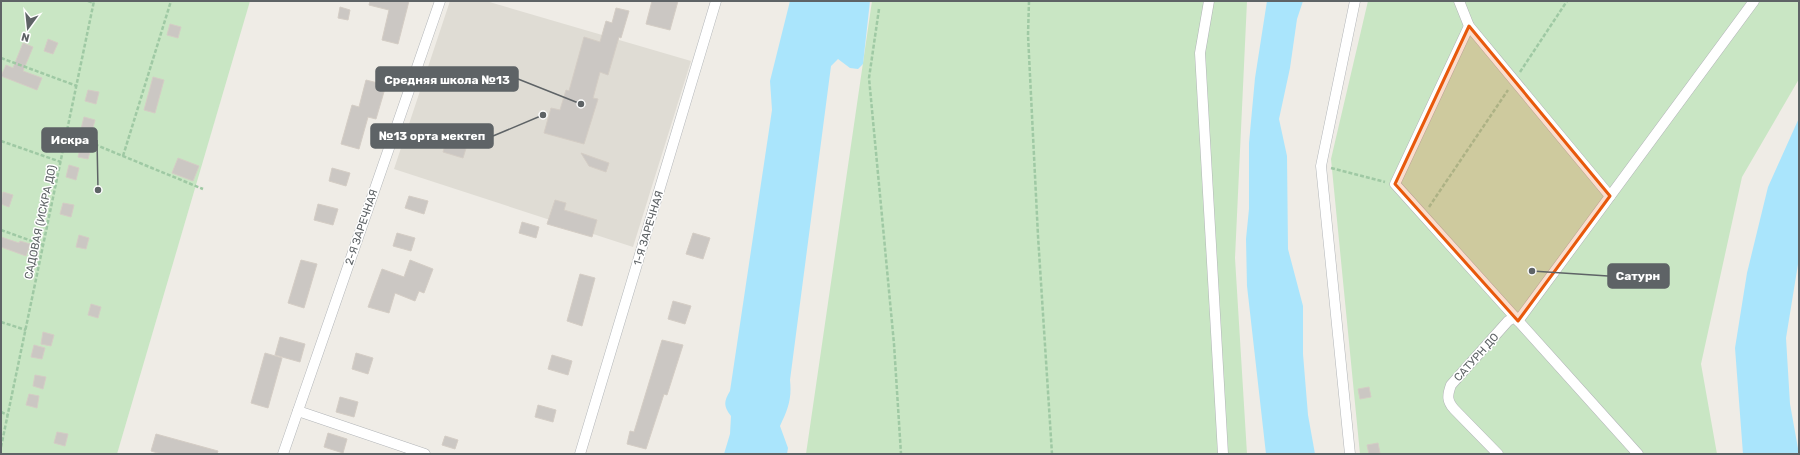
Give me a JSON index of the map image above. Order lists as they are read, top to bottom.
{
  "streets": {
    "street": ["2-Я ЗАРЕЧНАЯ", "1-Я ЗАРЕЧНАЯ", "САТУРН ДО"],
    "path": ["САДОВАЯ (ИСКРА ДО)"]
  },
  "places": [
    "Средняя школа №13",
    "№13 орта мектеп",
    "Искра",
    "Сатурн"
  ],
  "north": "bottom"
}
